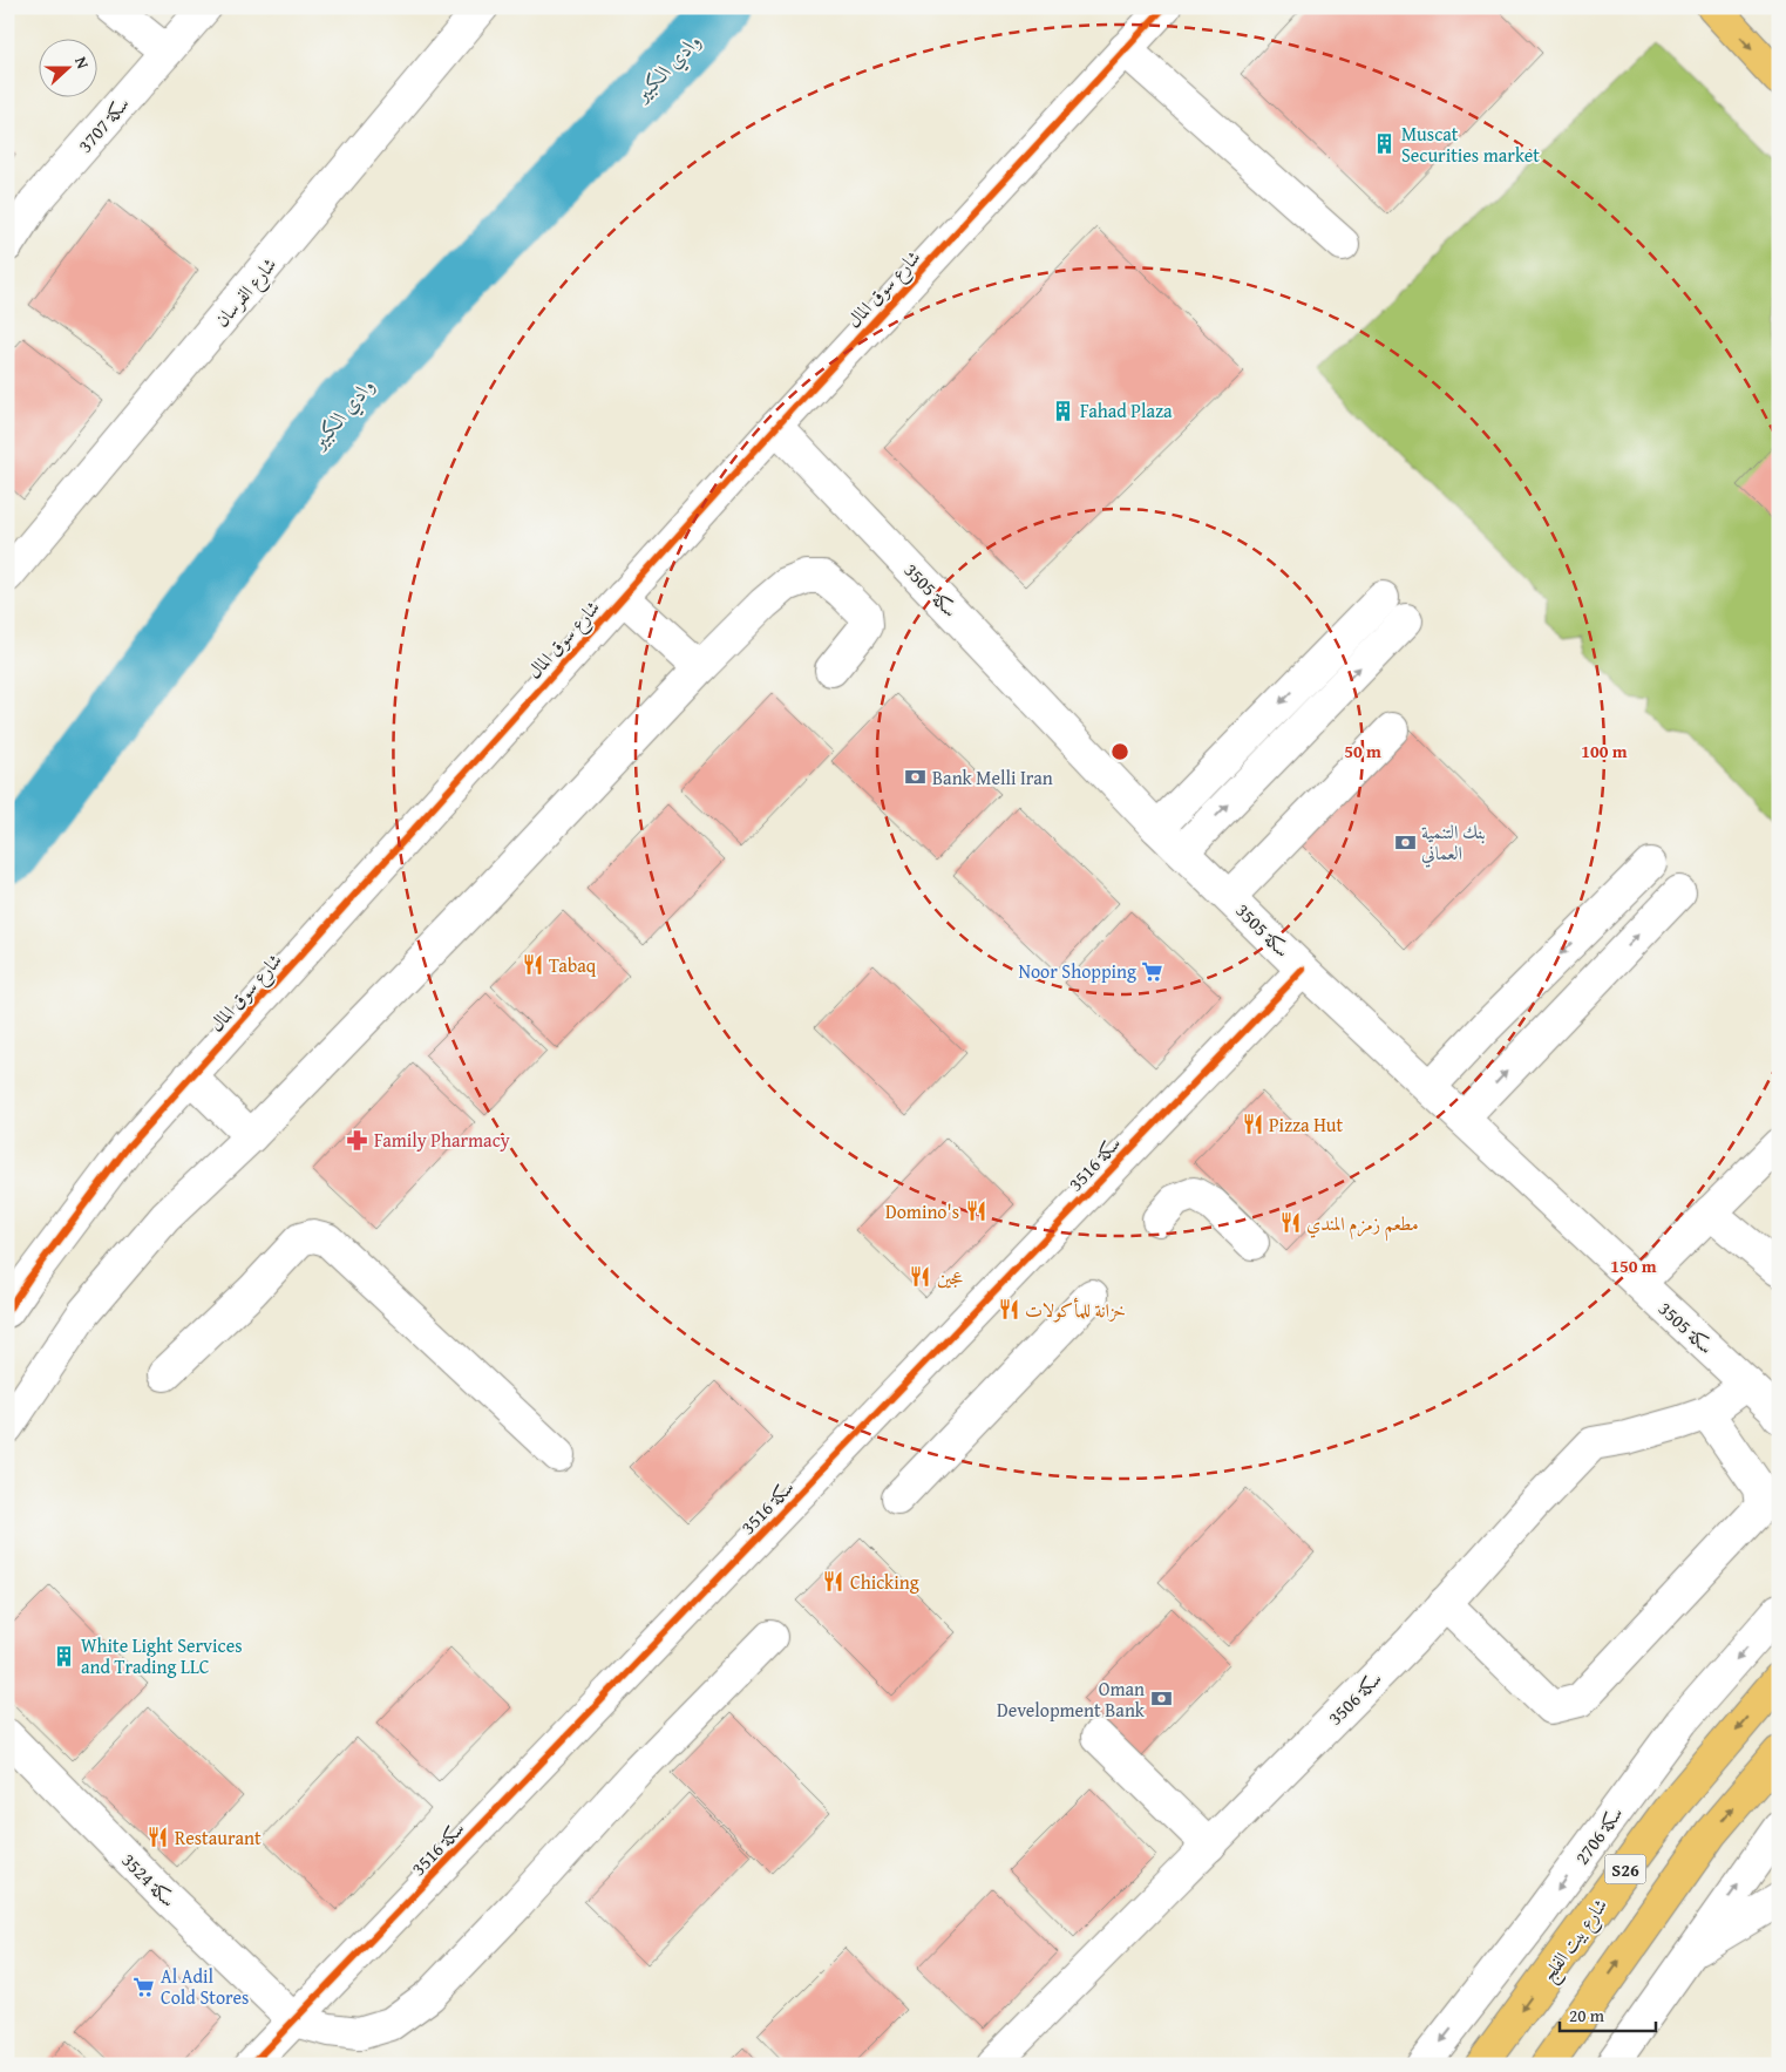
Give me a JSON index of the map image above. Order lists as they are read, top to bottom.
{
  "streets": {
    "main road": ["S26", "شارع بيت الفلج"],
    "street": [
      "سكة 3707",
      "شارع سوق المال",
      "شارع الفرسان",
      "سكة 3505",
      "سكة 3516",
      "سكة 3506",
      "سكة 2706",
      "سكة 3524"
    ]
  },
  "crossings": [
    ["شارع سوق المال", "سكة 3505"],
    ["سكة 3505", "سكة 3516"],
    ["سكة 3505", "سكة 3506"],
    ["سكة 3516", "سكة 3524"]
  ],
  "water": ["وادي الكبير"],
  "places": {
    "building": ["Muscat Securities market", "Fahad Plaza", "White Light Services and Trading LLC"],
    "bank": ["Bank Melli Iran", "بنك التنمية العماني", "Oman Development Bank"],
    "restaurant": [
      "Tabaq",
      "Pizza Hut",
      "Domino's",
      "مطعم زمزم المندي",
      "عجين",
      "خزانة للمأكولات",
      "Chicking",
      "Restaurant"
    ],
    "supermarket": ["Noor Shopping", "Al Adil Cold Stores"],
    "pharmacy": ["Family Pharmacy"]
  },
  "scale_bar": "20 m",
  "north": "right",
  "rings": ["50 m", "100 m", "150 m"]
}
